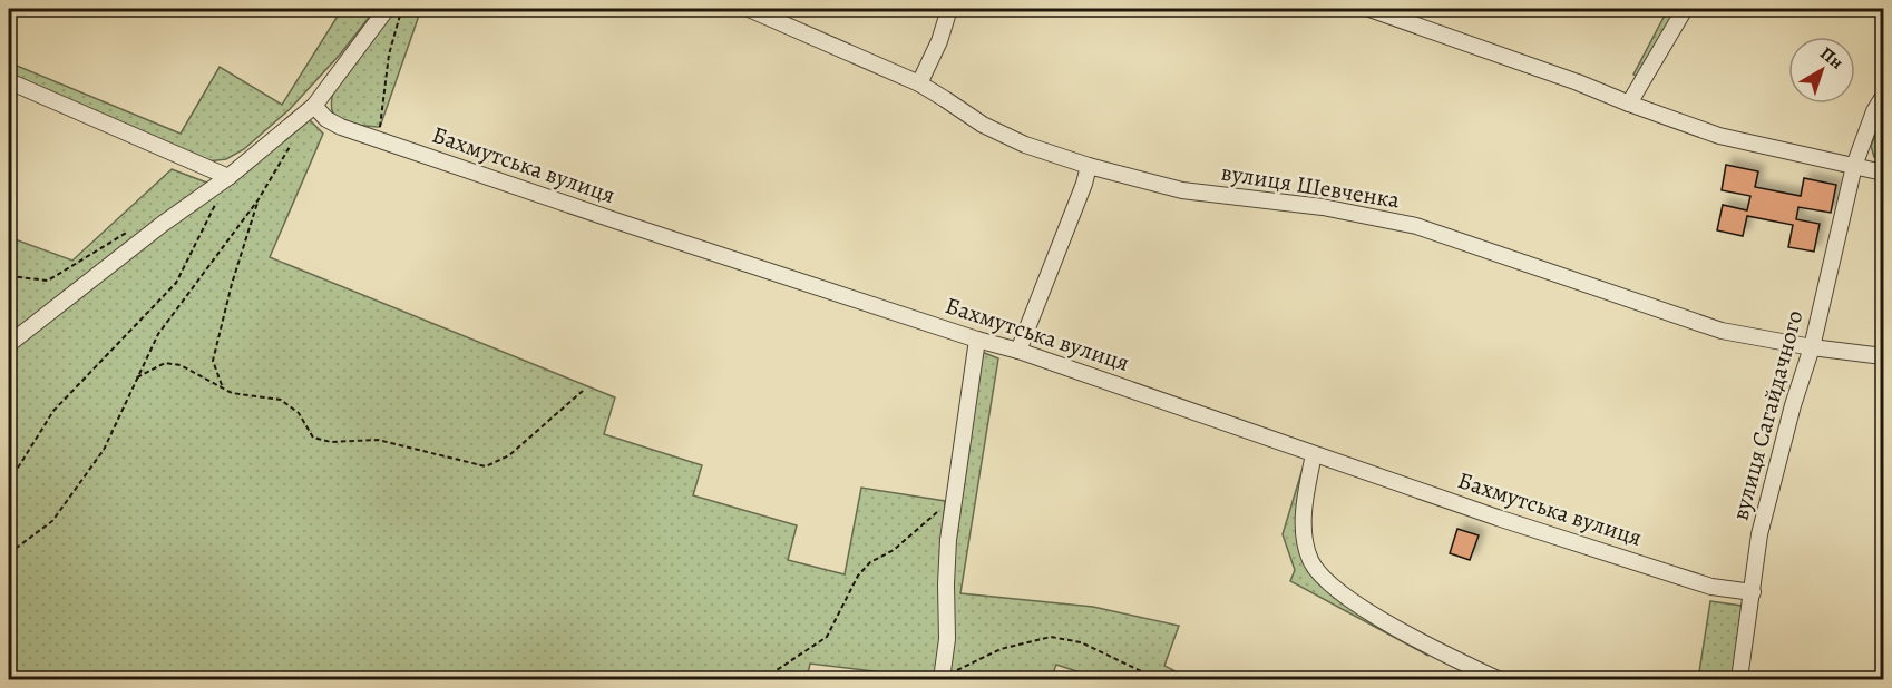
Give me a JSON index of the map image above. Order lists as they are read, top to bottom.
{
  "streets": {
    "street": ["Бахмутська вулиця", "вулиця Шевченка", "вулиця Сагайдачного"]
  },
  "crossings": [
    ["Бахмутська вулиця", "вулиця Сагайдачного"],
    ["вулиця Шевченка", "вулиця Сагайдачного"]
  ],
  "north": "top right"
}
